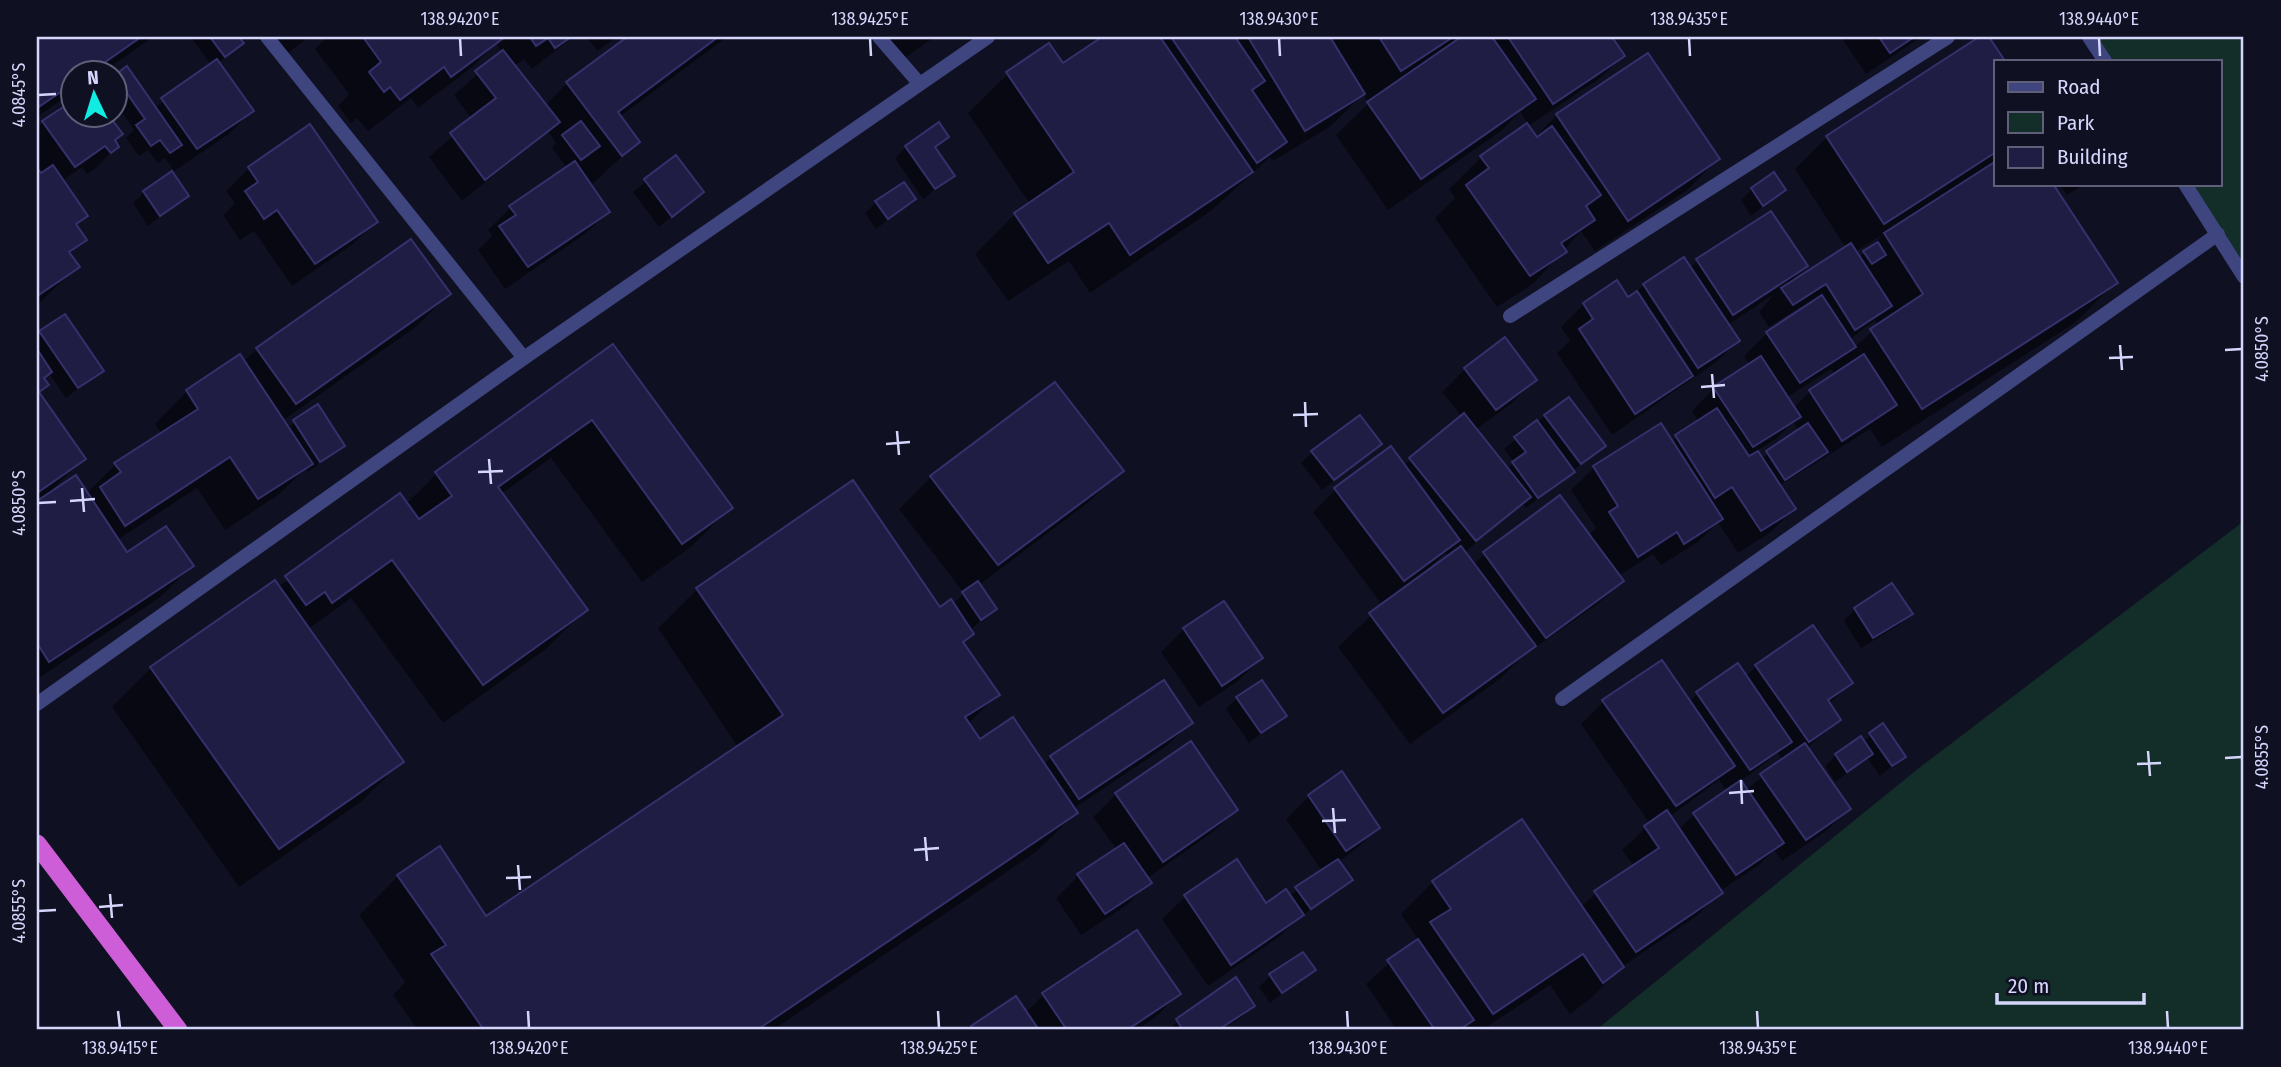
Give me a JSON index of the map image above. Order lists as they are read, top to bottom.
{
  "legend": ["Road", "Park", "Building"],
  "scale_bar": "20 m",
  "north": "top",
  "coordinates": [
    "138.9420°E",
    "138.9425°E",
    "138.9430°E",
    "138.9435°E",
    "138.9440°E",
    "4.0845°S",
    "4.0850°S",
    "4.0855°S",
    "138.9415°E"
  ]
}
